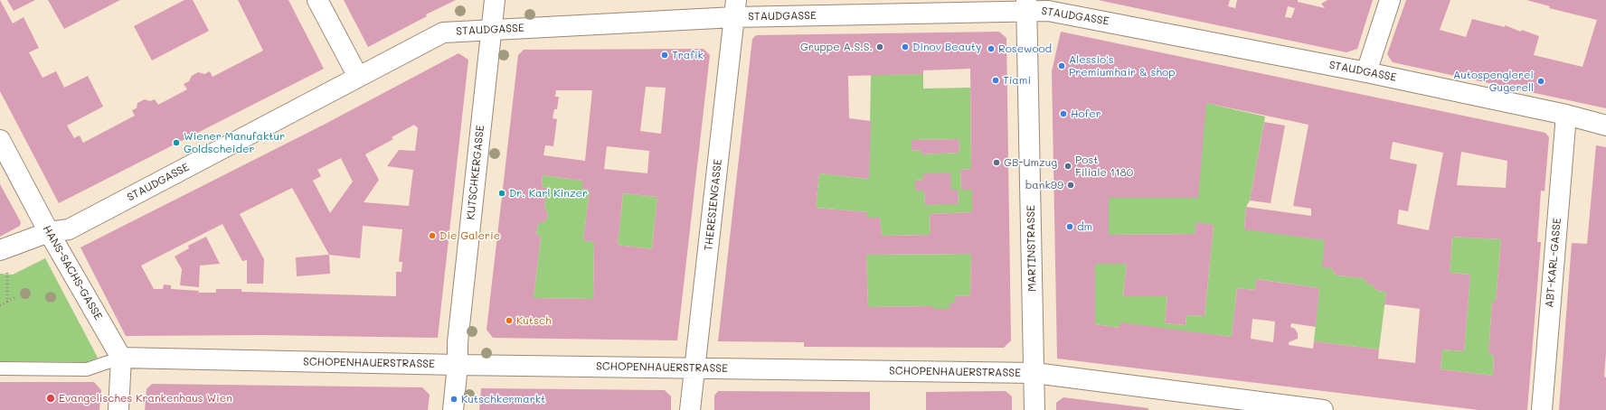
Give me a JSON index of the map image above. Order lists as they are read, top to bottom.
{
  "streets": {
    "street": [
      "STAUDGASSE",
      "KUTSCHKERGASSE",
      "THERESIENGASSE",
      "MARTINSTRASSE",
      "ABT-KARL-GASSE",
      "HANS-SACHS-GASSE",
      "SCHOPENHAUERSTRASSE"
    ]
  },
  "crossings": [
    ["STAUDGASSE", "KUTSCHKERGASSE"],
    ["STAUDGASSE", "THERESIENGASSE"],
    ["STAUDGASSE", "MARTINSTRASSE"],
    ["STAUDGASSE", "ABT-KARL-GASSE"],
    ["STAUDGASSE", "HANS-SACHS-GASSE"],
    ["KUTSCHKERGASSE", "SCHOPENHAUERSTRASSE"],
    ["THERESIENGASSE", "SCHOPENHAUERSTRASSE"],
    ["MARTINSTRASSE", "SCHOPENHAUERSTRASSE"],
    ["HANS-SACHS-GASSE", "SCHOPENHAUERSTRASSE"]
  ],
  "places": [
    "Gruppe A.S.S.",
    "Dinov Beauty",
    "Rosewood",
    "Trafik",
    "Alessio's Premiumhair & shop",
    "Tiami",
    "Autospenglerei Gugerell",
    "Hofer",
    "Wiener Manufaktur Goldscheider",
    "GB-Umzug",
    "Post Filiale 1180",
    "bank99",
    "Dr. Karl Kinzer",
    "dm",
    "Die Galerie",
    "Kutsch",
    "Evangelisches Krankenhaus Wien",
    "Kutschkermarkt"
  ]
}
